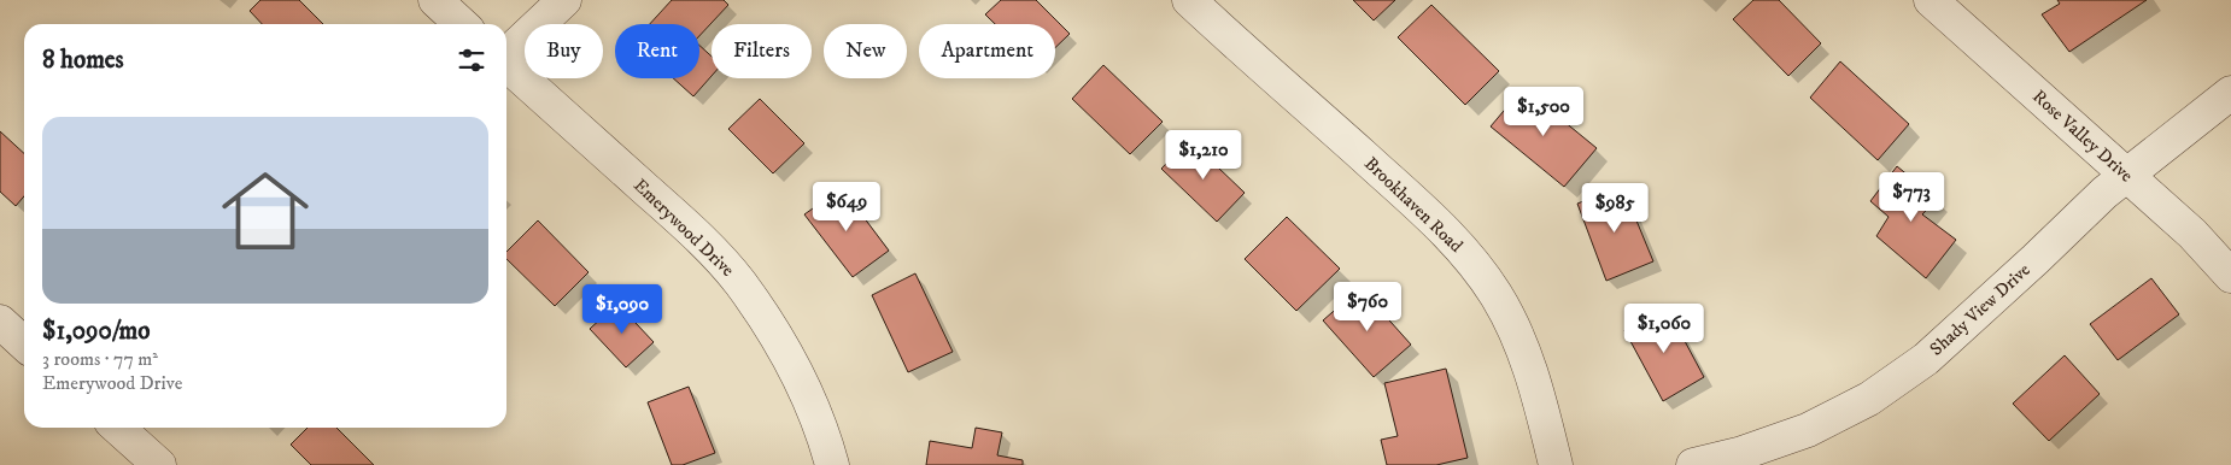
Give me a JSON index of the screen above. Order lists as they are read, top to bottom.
{
  "streets": {
    "street": [
      "Rose Valley Drive",
      "Brookhaven Road",
      "Emerywood Drive",
      "Shady View Drive"
    ]
  },
  "crossings": [
    ["Rose Valley Drive", "Shady View Drive"]
  ],
  "page": {
    "chip": [
      "Buy",
      "Rent",
      "Filters",
      "New",
      "Apartment"
    ],
    "heading": "8 homes",
    "price": [
      "$1,500",
      "$1,210",
      "$773",
      "$649",
      "$985",
      "$760",
      "$1,090",
      "$1,060"
    ],
    "list": [
      {
        "name": "$1,090/mo",
        "note": "3 rooms · 77 m² · Emerywood Drive"
      }
    ]
  }
}
